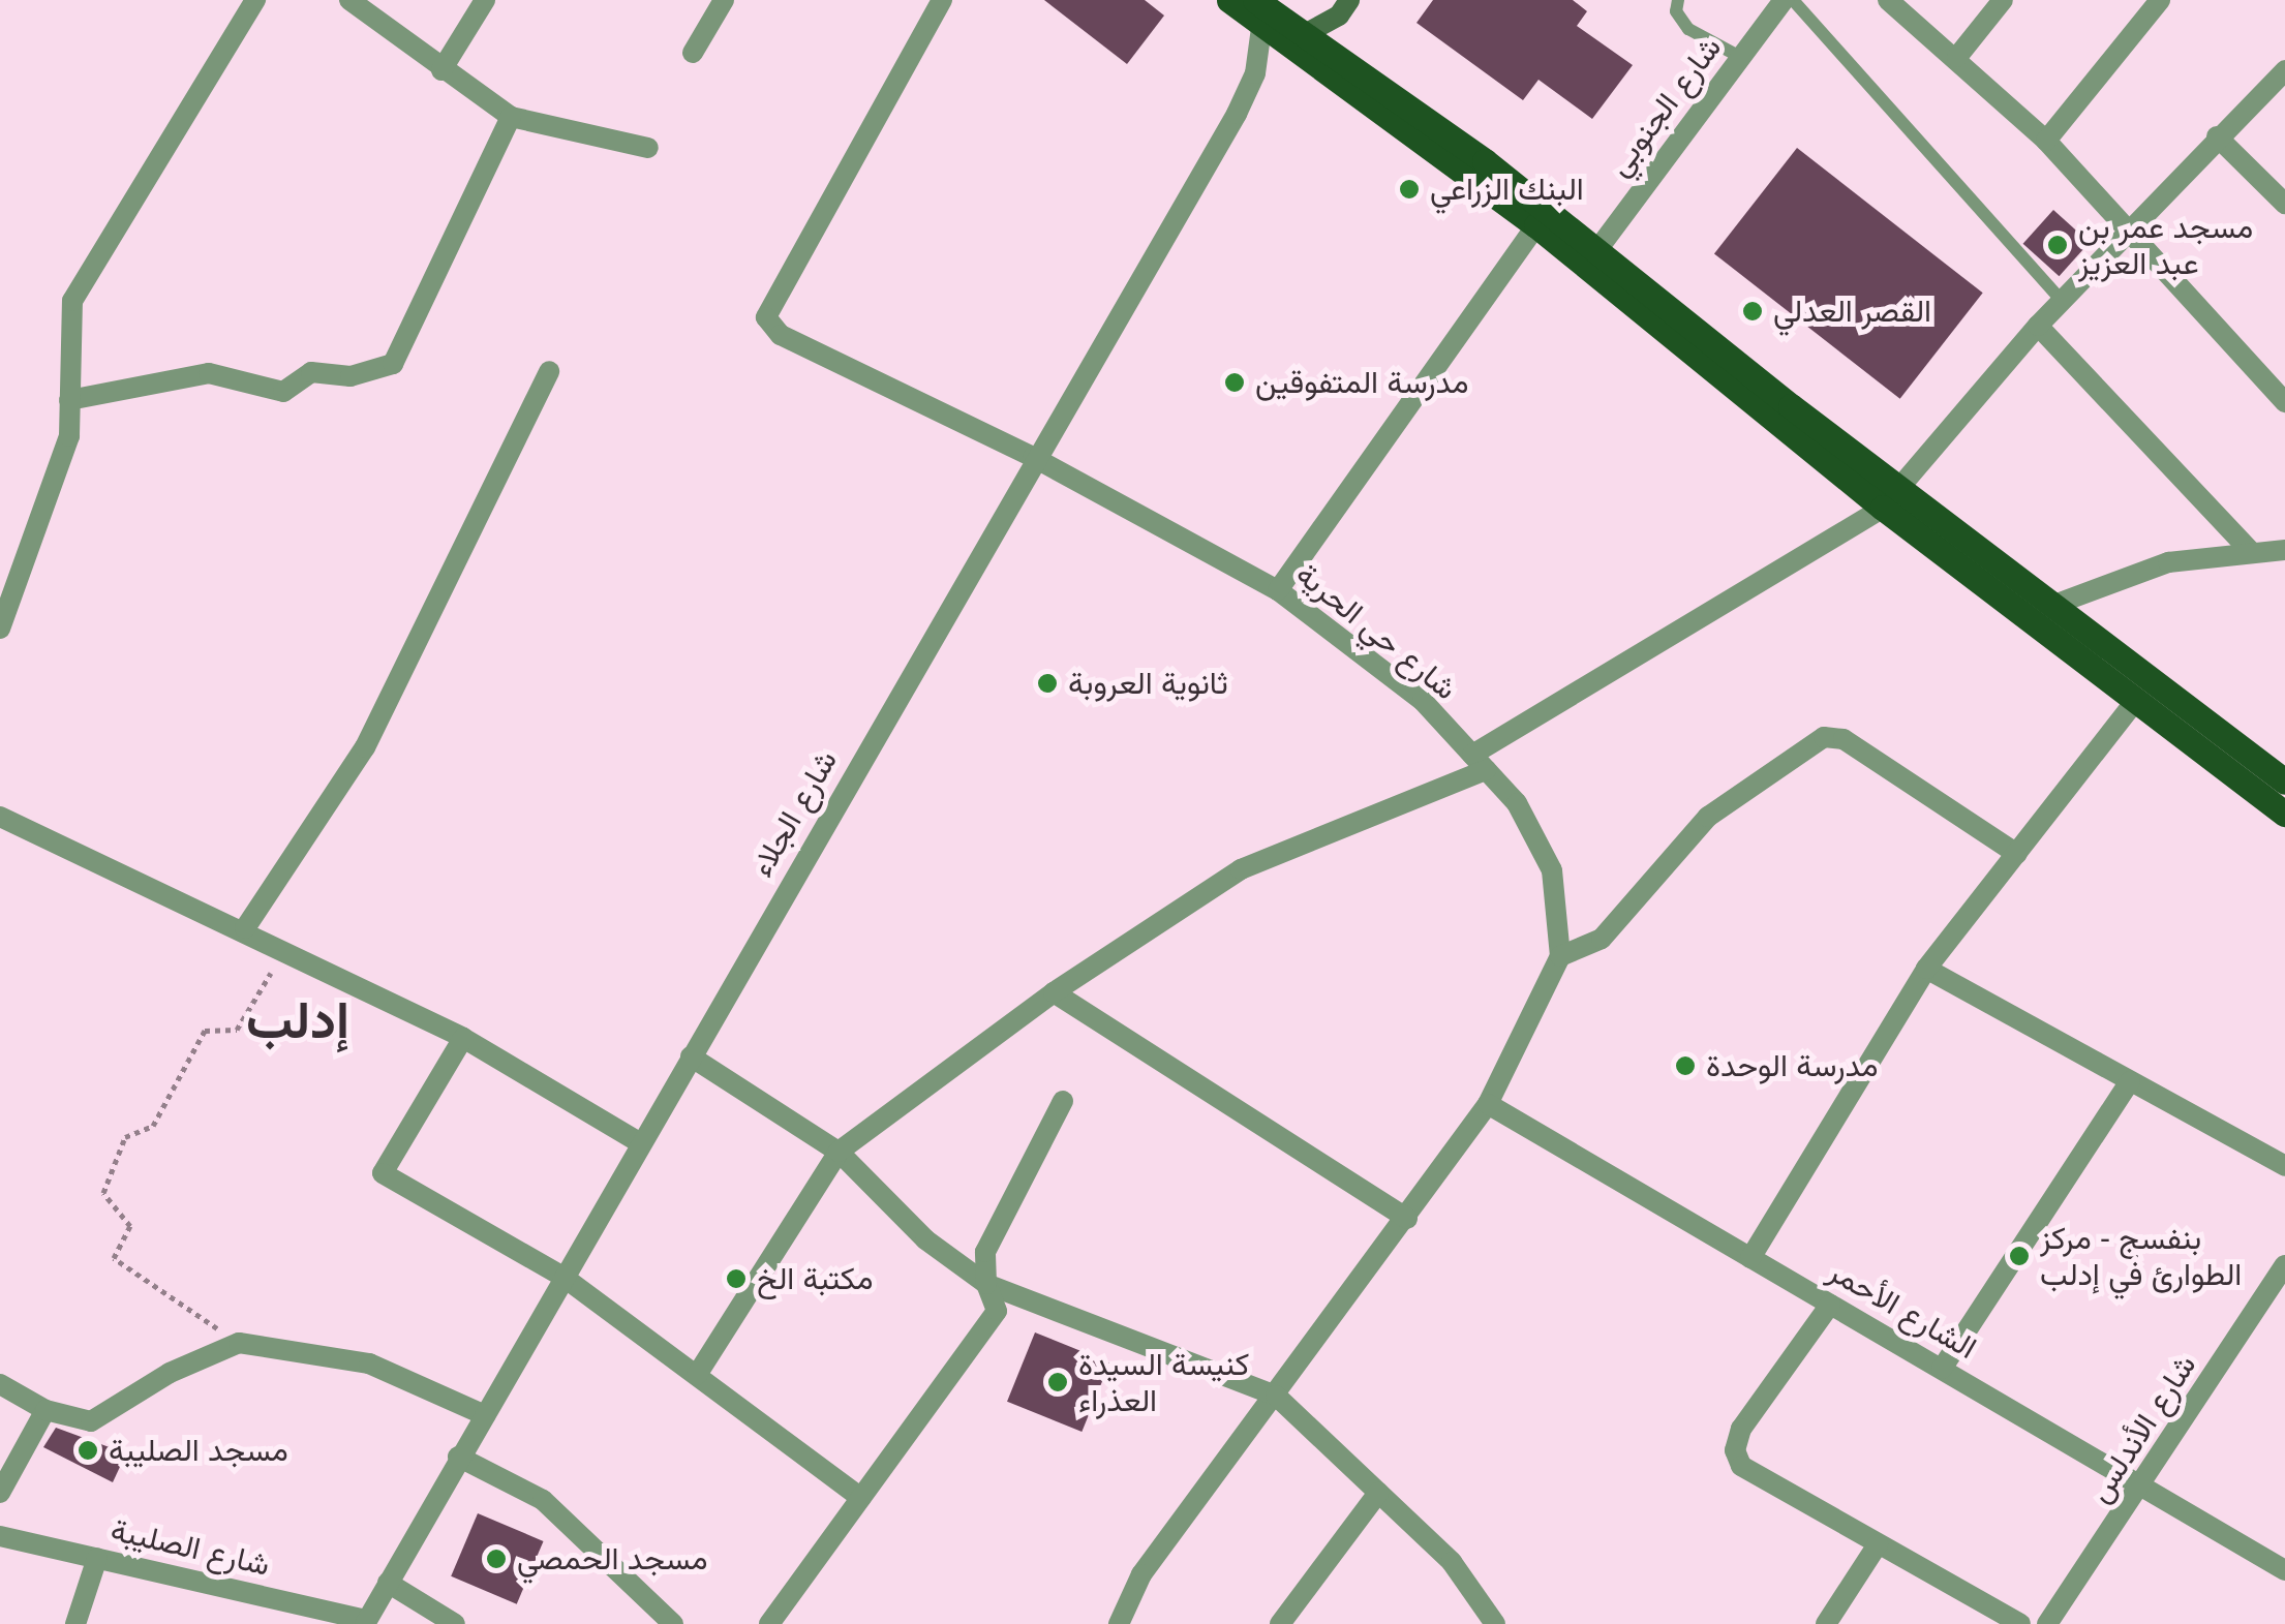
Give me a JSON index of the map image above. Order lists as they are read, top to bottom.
{
  "streets": {
    "street": [
      "شارع الجنوبي",
      "شارع حي الحرية",
      "شارع الجلاء",
      "الشارع الأحمر",
      "شارع الأندلس",
      "شارع الصليبة"
    ]
  },
  "crossings": [
    ["شارع حي الحرية", "شارع الجلاء"],
    ["شارع الجلاء", "شارع الصليبة"],
    ["الشارع الأحمر", "شارع الأندلس"]
  ],
  "districts": ["إدلب"],
  "places": [
    "البنك الزراعي",
    "مسجد عمر بن عبد العزيز",
    "القصر العدلي",
    "مدرسة المتفوقين",
    "ثانوية العروبة",
    "مدرسة الوحدة",
    "بنفسج - مركز الطوارئ في إدلب",
    "مكتبة الخ",
    "كنيسة السيدة العذراء",
    "مسجد الصليبة",
    "مسجد الحمصي"
  ]
}
